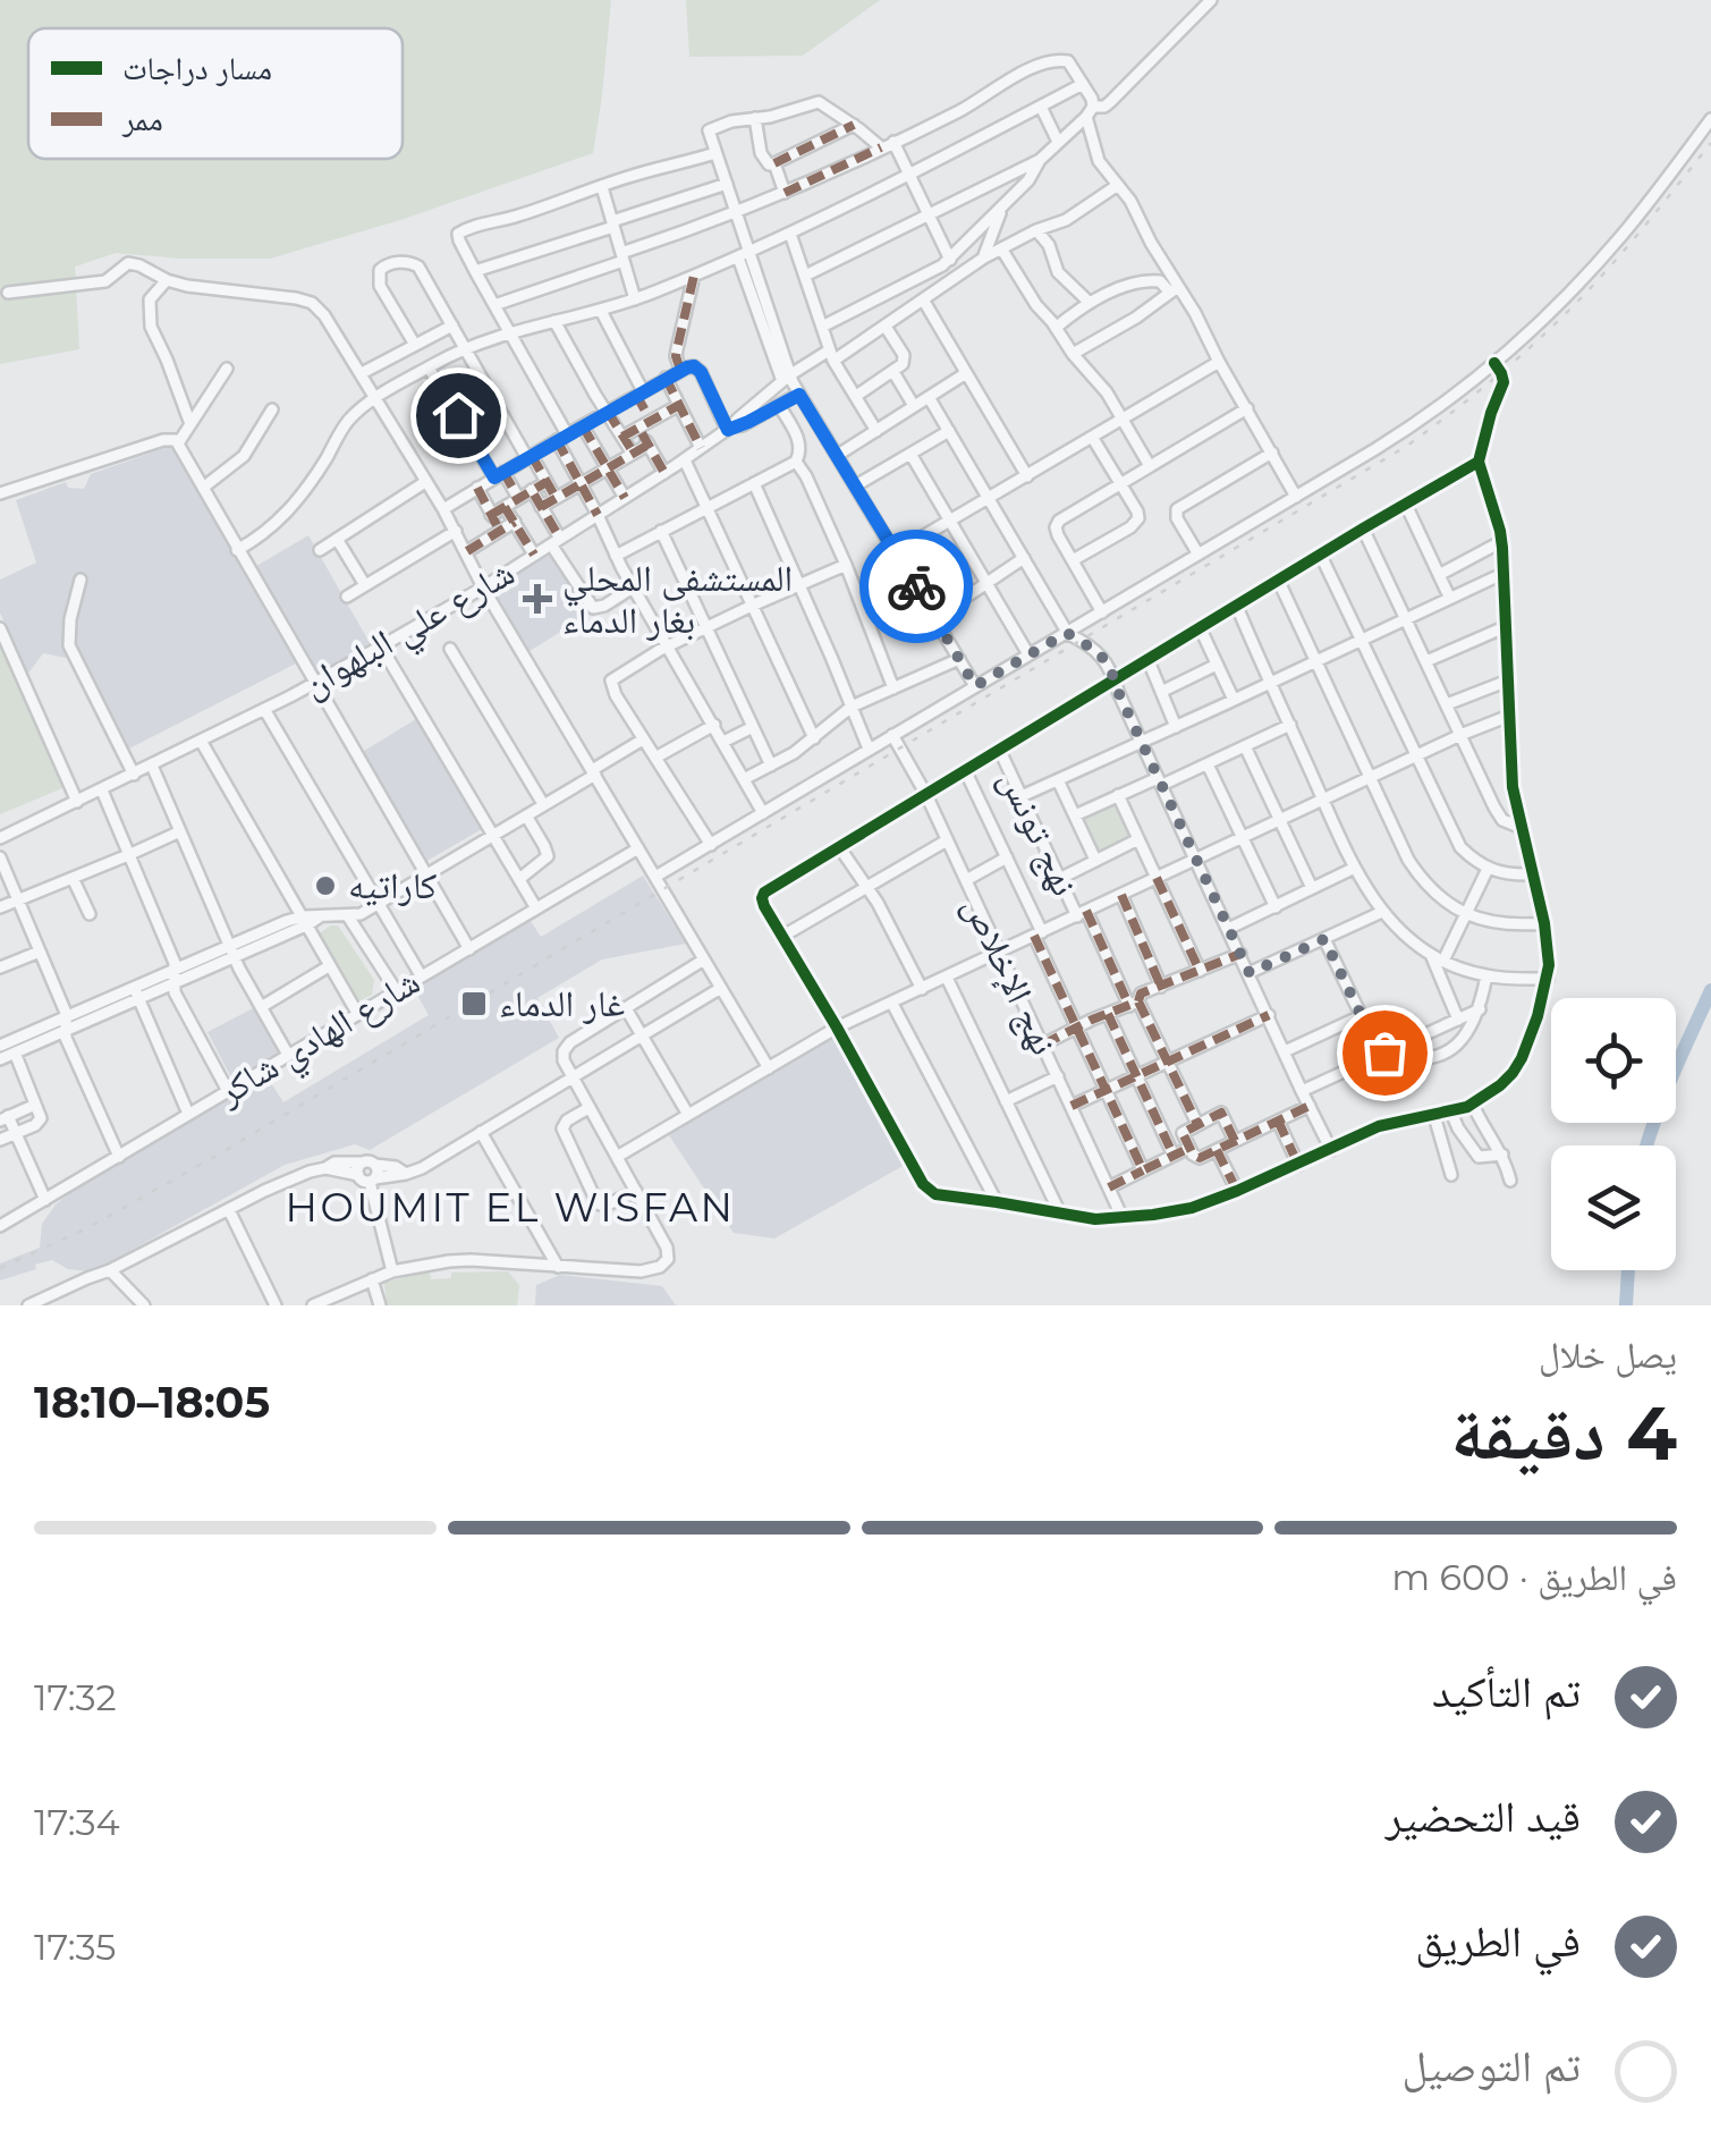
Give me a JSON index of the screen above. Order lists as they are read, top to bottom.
{
  "streets": {
    "street": [
      "شارع علي البلهوان",
      "نهج تونس",
      "نهج الإخلاص",
      "شارع الهادي شاكر"
    ]
  },
  "districts": ["HOUMIT EL WISFAN"],
  "places": {
    "health": ["المستشفى المحلي بغار الدماء"],
    "other": ["كاراتيه"],
    "transit": ["غار الدماء"]
  },
  "legend": ["مسار دراجات", "ممر"],
  "page": {
    "heading": ["4 دقيقة", "يصل خلال", "18:05–18:10"],
    "bar": "في الطريق · 600 m",
    "list": [
      ["تم التأكيد", "17:32"],
      ["قيد التحضير", "17:34"],
      ["في الطريق", "17:35"],
      "تم التوصيل"
    ]
  }
}
